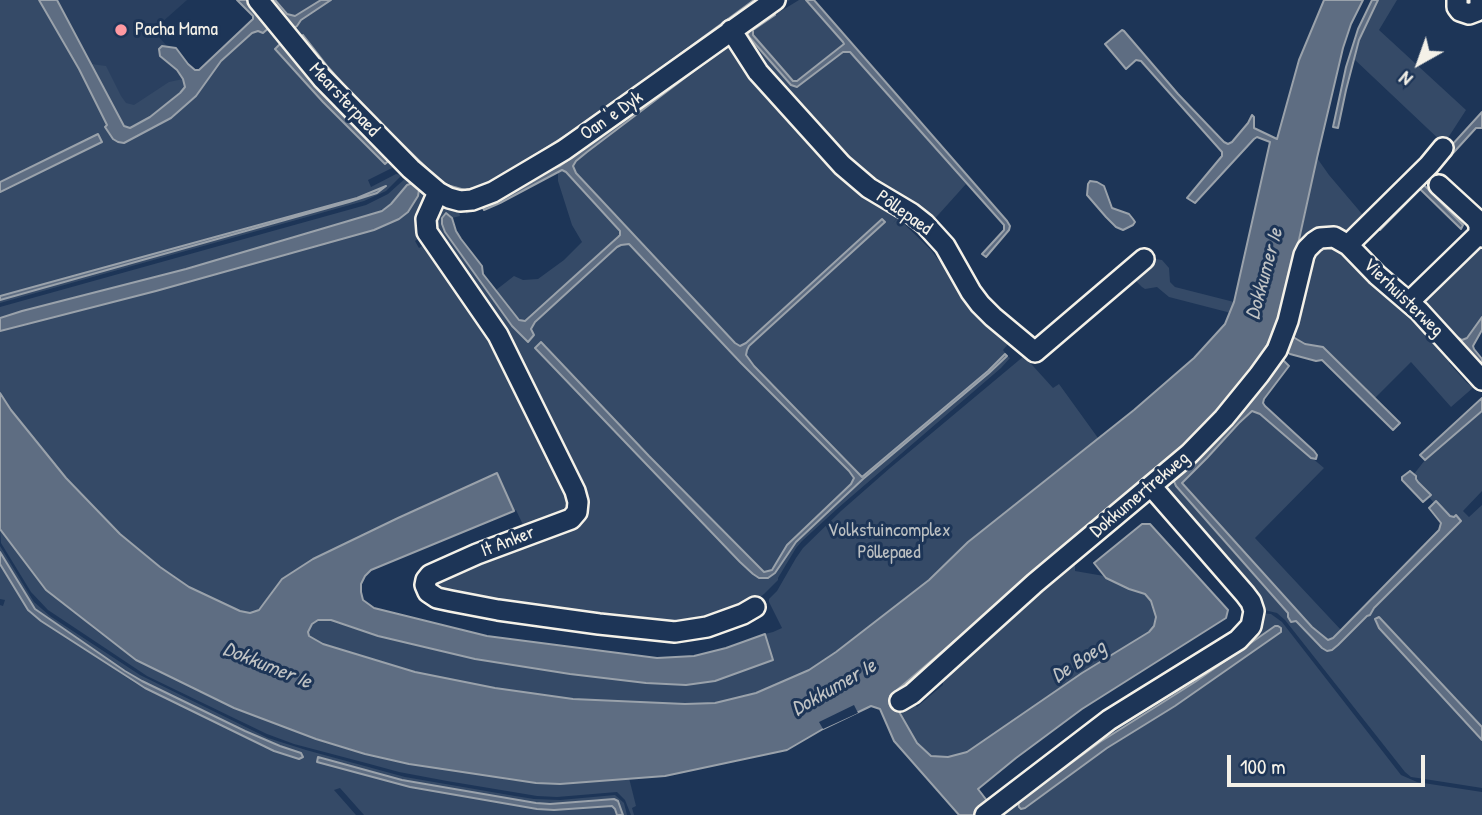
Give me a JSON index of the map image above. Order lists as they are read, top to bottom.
{
  "streets": {
    "street": [
      "Mearsterpaed",
      "Oan 'e Dyk",
      "Pôllepaed",
      "Vierhuisterweg",
      "Dokkumertrekweg",
      "It Anker"
    ]
  },
  "crossings": [
    ["Mearsterpaed", "Oan 'e Dyk"],
    ["Mearsterpaed", "It Anker"],
    ["Oan 'e Dyk", "Pôllepaed"],
    ["Oan 'e Dyk", "It Anker"],
    ["Vierhuisterweg", "Dokkumertrekweg"]
  ],
  "water": ["Dokkumer Ie", "De Boeg"],
  "parks": ["Volkstuincomplex Pôllepaed"],
  "places": ["Pacha Mama"],
  "scale_bar": "100 m",
  "north": "bottom left"
}
